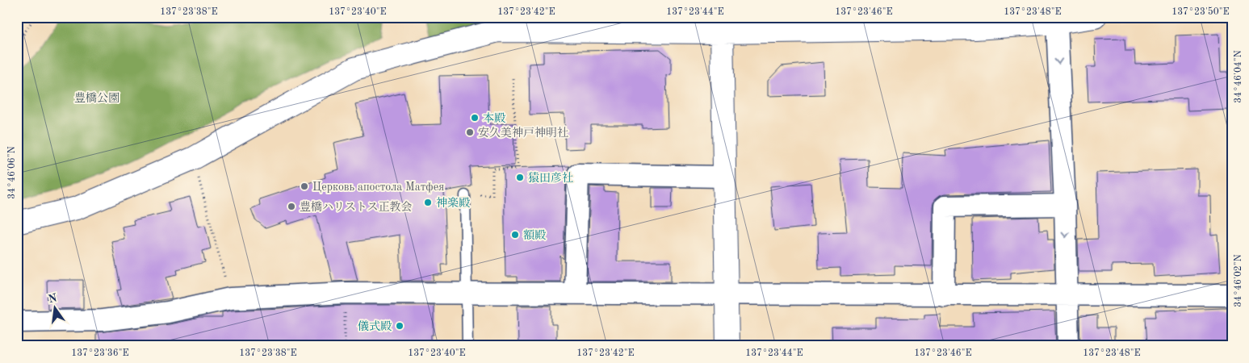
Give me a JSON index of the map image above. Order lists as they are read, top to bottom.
{
  "parks": ["豊橋公園"],
  "places": [
    "本殿",
    "安久美神戸神明社",
    "猿田彦社",
    "Церковь апостола Матфея",
    "神楽殿",
    "豊橋ハリストス正教会",
    "額殿",
    "儀式殿"
  ],
  "north": "top",
  "coordinates": [
    "137°23'38\"E",
    "137°23'40\"E",
    "137°23'42\"E",
    "137°23'44\"E",
    "137°23'46\"E",
    "137°23'48\"E",
    "137°23'50\"E",
    "34°46'04\"N",
    "34°46'06\"N",
    "34°46'02\"N",
    "137°23'36\"E"
  ]
}
